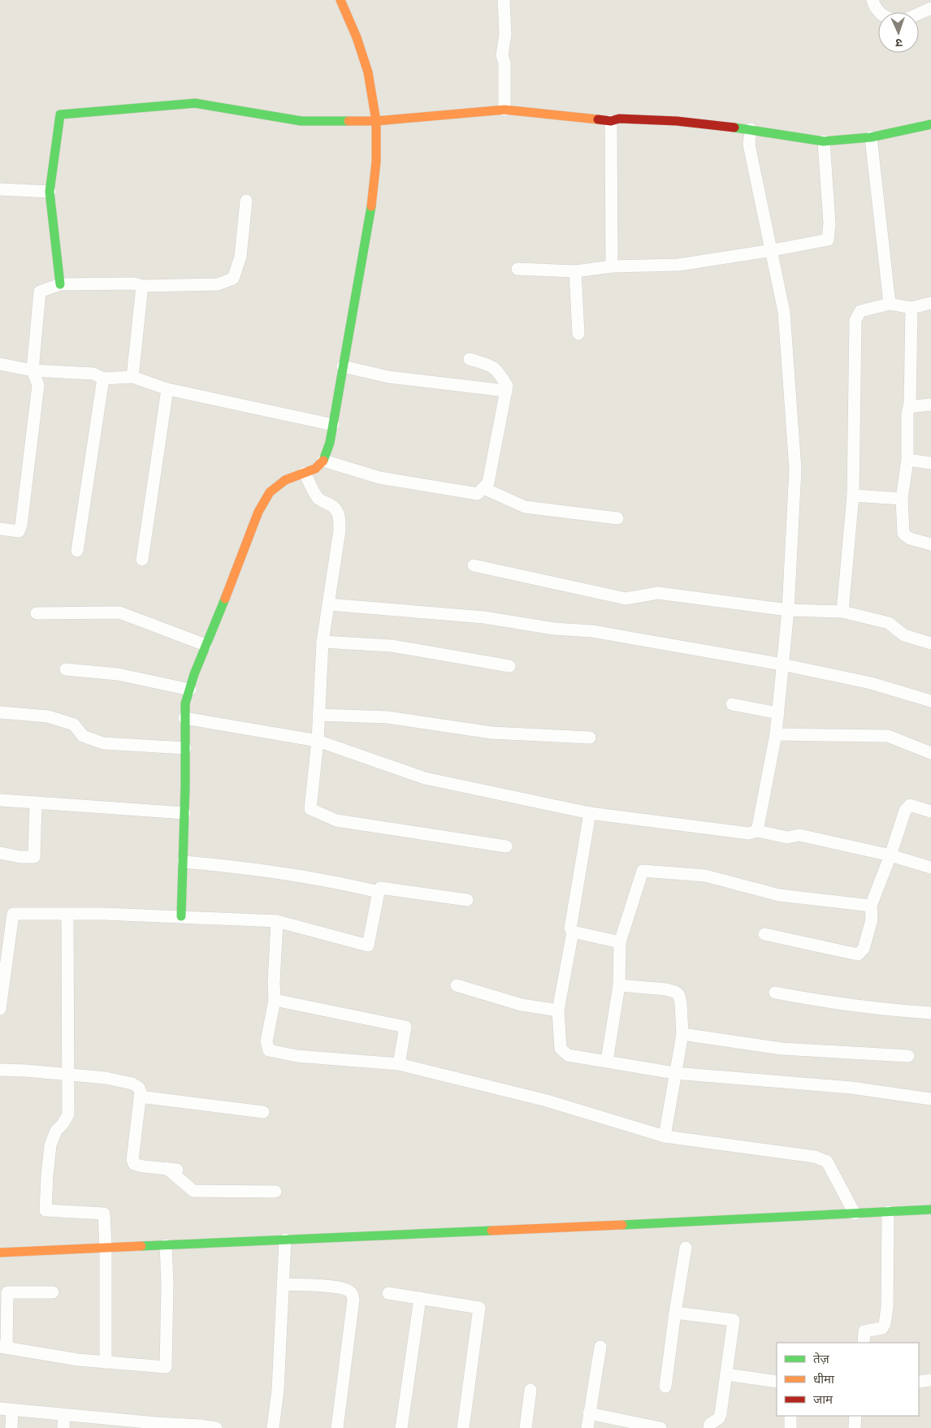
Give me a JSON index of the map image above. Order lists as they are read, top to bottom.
{
  "legend": ["तेज़", "धीमा", "जाम"],
  "north": "bottom"
}
